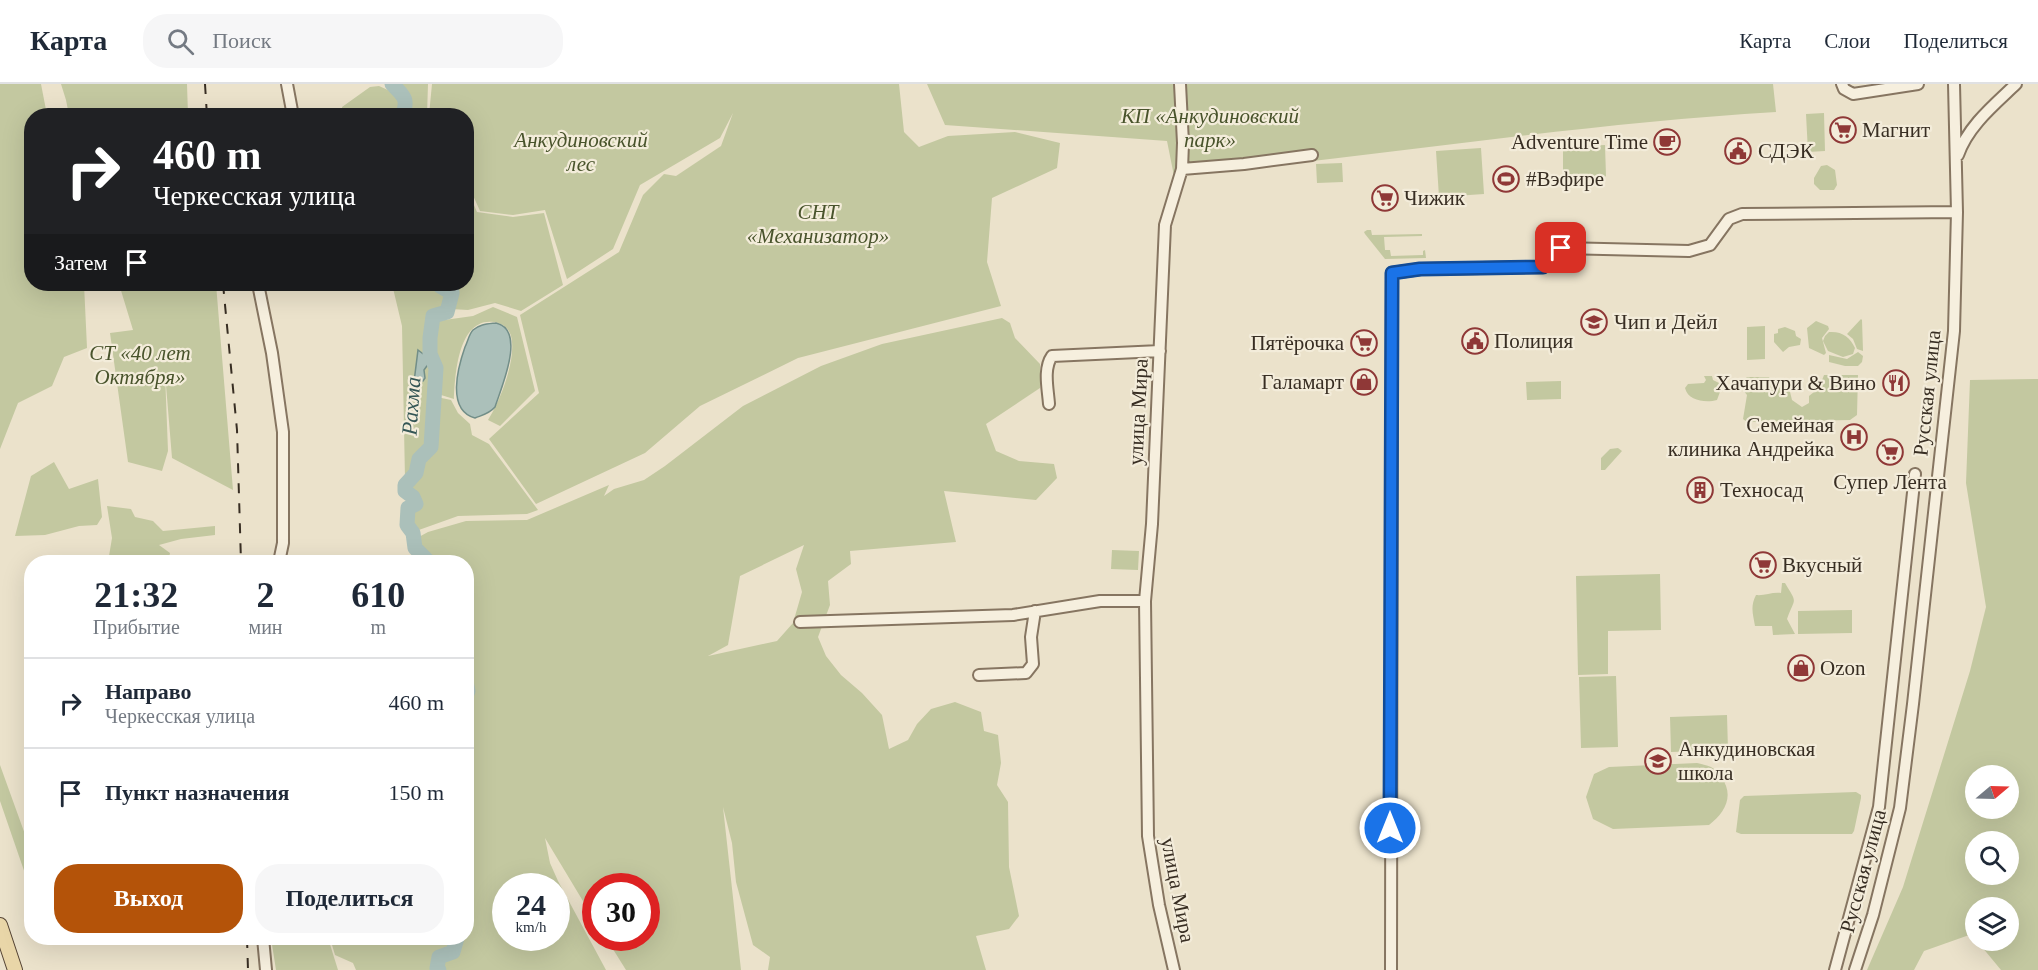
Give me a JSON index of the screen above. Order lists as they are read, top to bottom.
{
  "streets": {
    "street": ["Русская улица", "улица Мира"]
  },
  "water": ["Рахма"],
  "parks": [
    "КП «Анкудиновский парк»",
    "Анкудиновский лес",
    "СНТ «Механизатор»",
    "СТ «40 лет Октября»"
  ],
  "places": {
    "supermarket": [
      "Магнит",
      "Чижик",
      "Пятёрочка",
      "Супер Лента",
      "Вкусный"
    ],
    "cafe": ["Adventure Time"],
    "public building": ["СДЭК", "Полиция"],
    "sports": ["#Вэфире"],
    "school or university": ["Чип и Дейл", "Анкудиновская школа"],
    "shop": ["Галамарт", "Ozon"],
    "restaurant": ["Хачапури & Вино"],
    "hospital": ["Семейная клиника Андрейка"],
    "building": ["Техносад"]
  },
  "north": "right",
  "page": {
    "header": "Карта",
    "search": "Поиск",
    "nav": ["Карта", "Слои", "Поделиться"],
    "turn": ["460 m", "Черкесская улица"],
    "then": "Затем",
    "eta": [
      "21:32",
      "Прибытие",
      "2",
      "мин",
      "610",
      "m"
    ],
    "list": [
      {
        "name": "Направо",
        "note": "Черкесская улица",
        "value": "460 m"
      },
      {
        "name": "Пункт назначения",
        "value": "150 m"
      }
    ],
    "buttons": ["Выход", "Поделиться"],
    "speed": "24 km/h",
    "limit": "30"
  }
}
